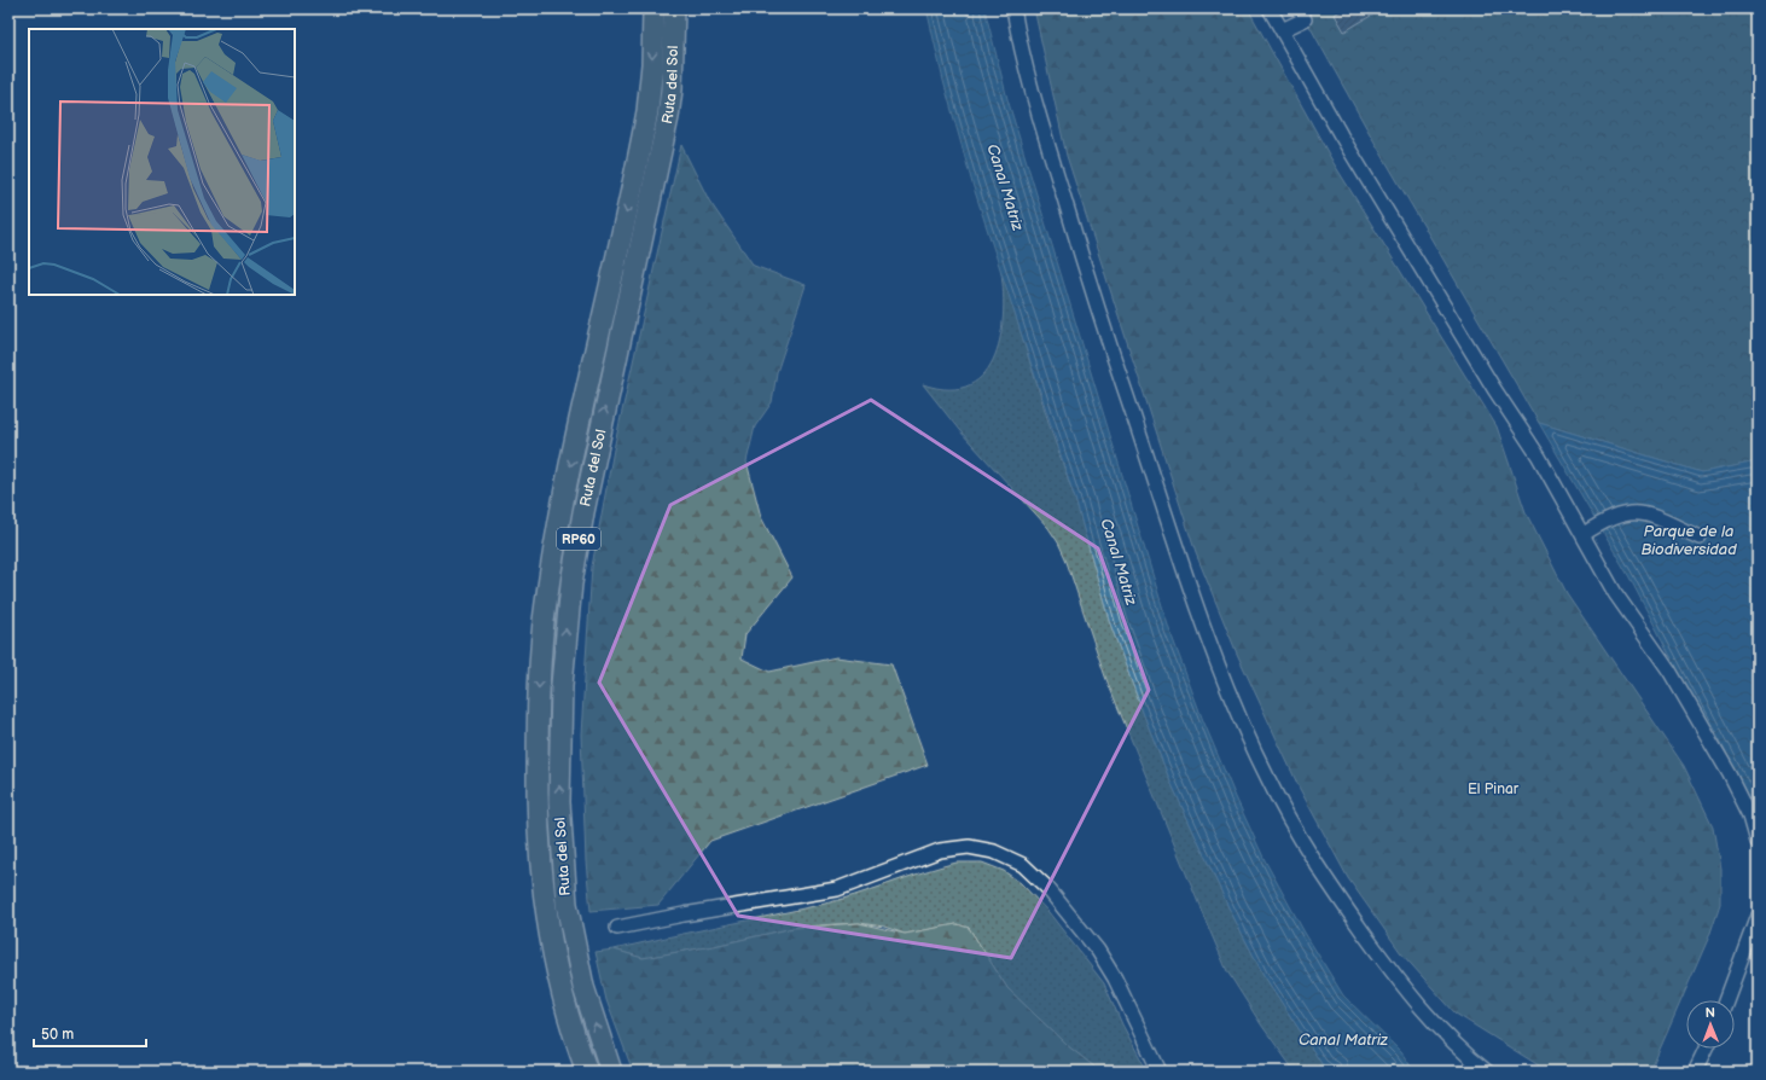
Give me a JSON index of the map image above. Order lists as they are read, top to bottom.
{
  "streets": {
    "main road": ["Ruta del Sol", "RP60"]
  },
  "water": ["Canal Matriz", "Parque de la Biodiversidad"],
  "parks": ["El Pinar"],
  "scale_bar": "50 m",
  "north": "top"
}
